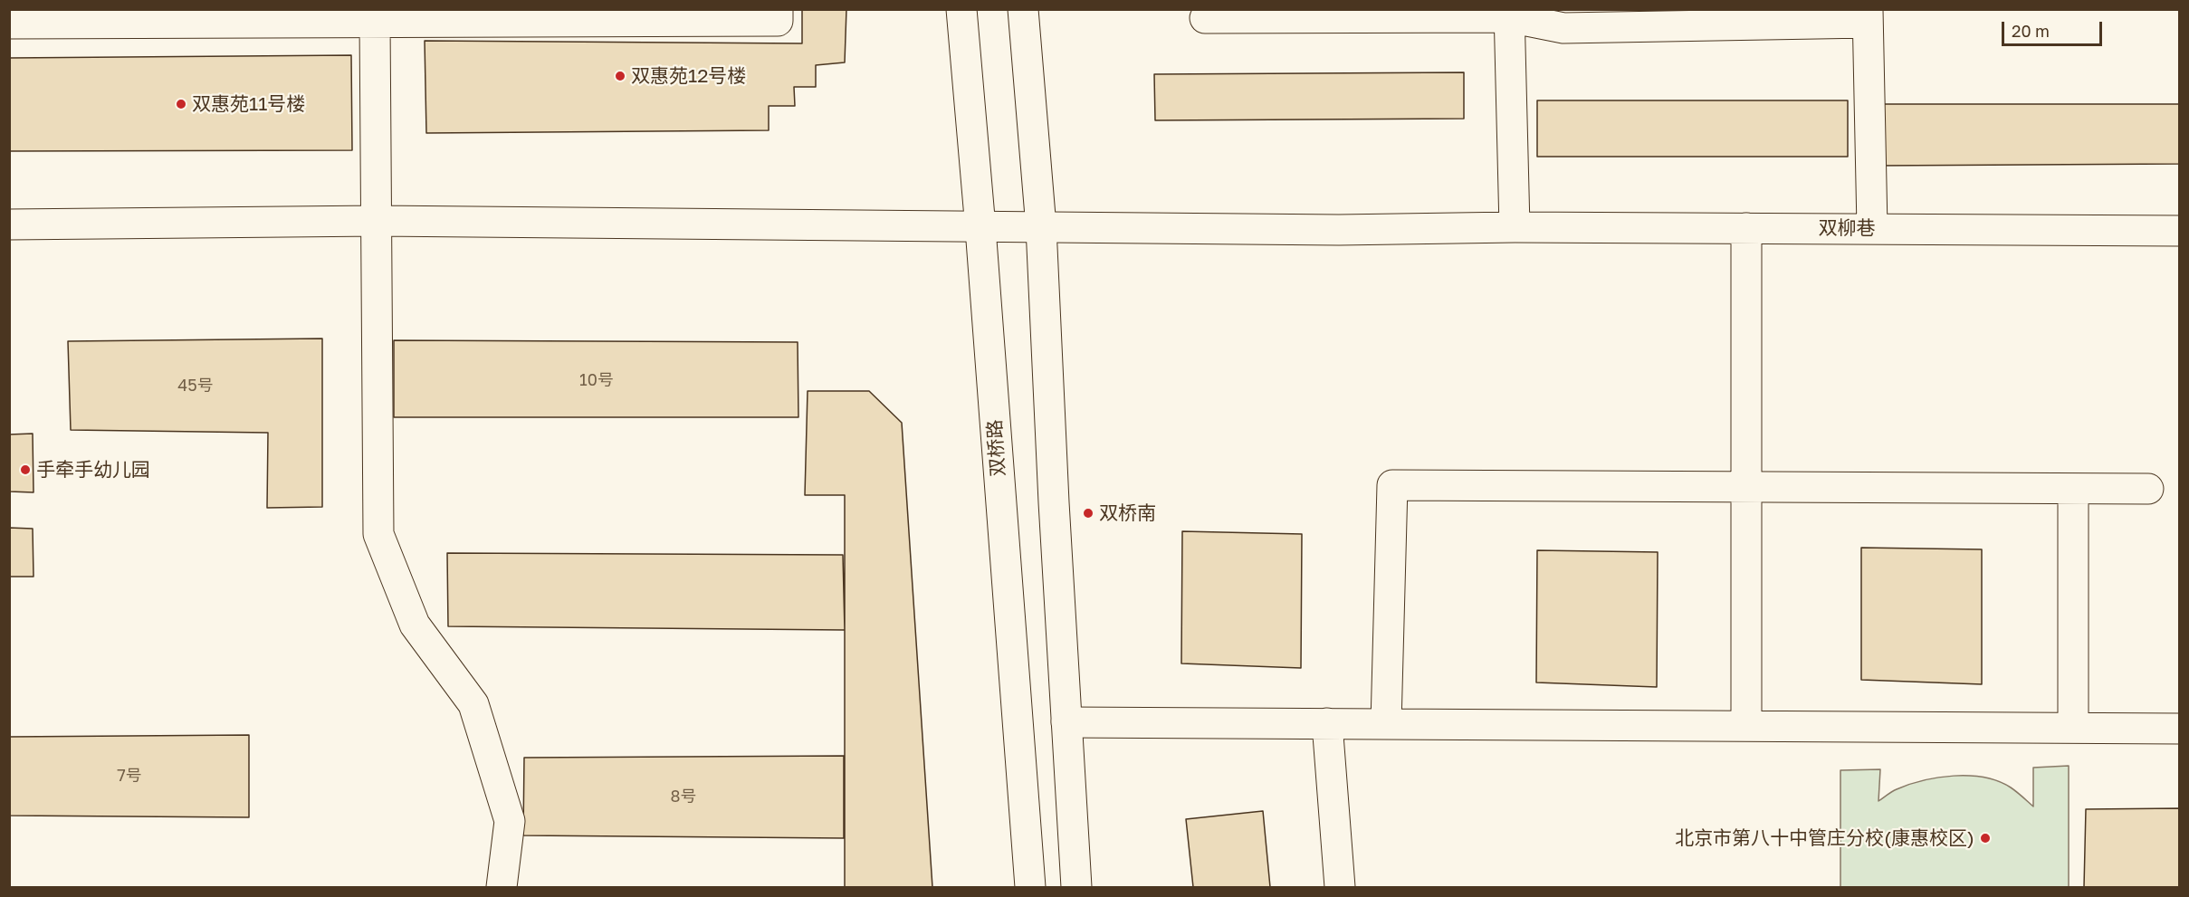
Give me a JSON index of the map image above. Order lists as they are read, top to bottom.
{
  "streets": {
    "street": ["双柳巷", "双桥路"]
  },
  "crossings": [
    ["双柳巷", "双桥路"]
  ],
  "places": [
    "双惠苑12号楼",
    "双惠苑11号楼",
    "手牵手幼儿园",
    "双桥南",
    "北京市第八十中管庄分校(康惠校区)"
  ],
  "house_numbers": [
    "10号",
    "45号",
    "7号",
    "8号"
  ],
  "scale_bar": "20 m"
}
